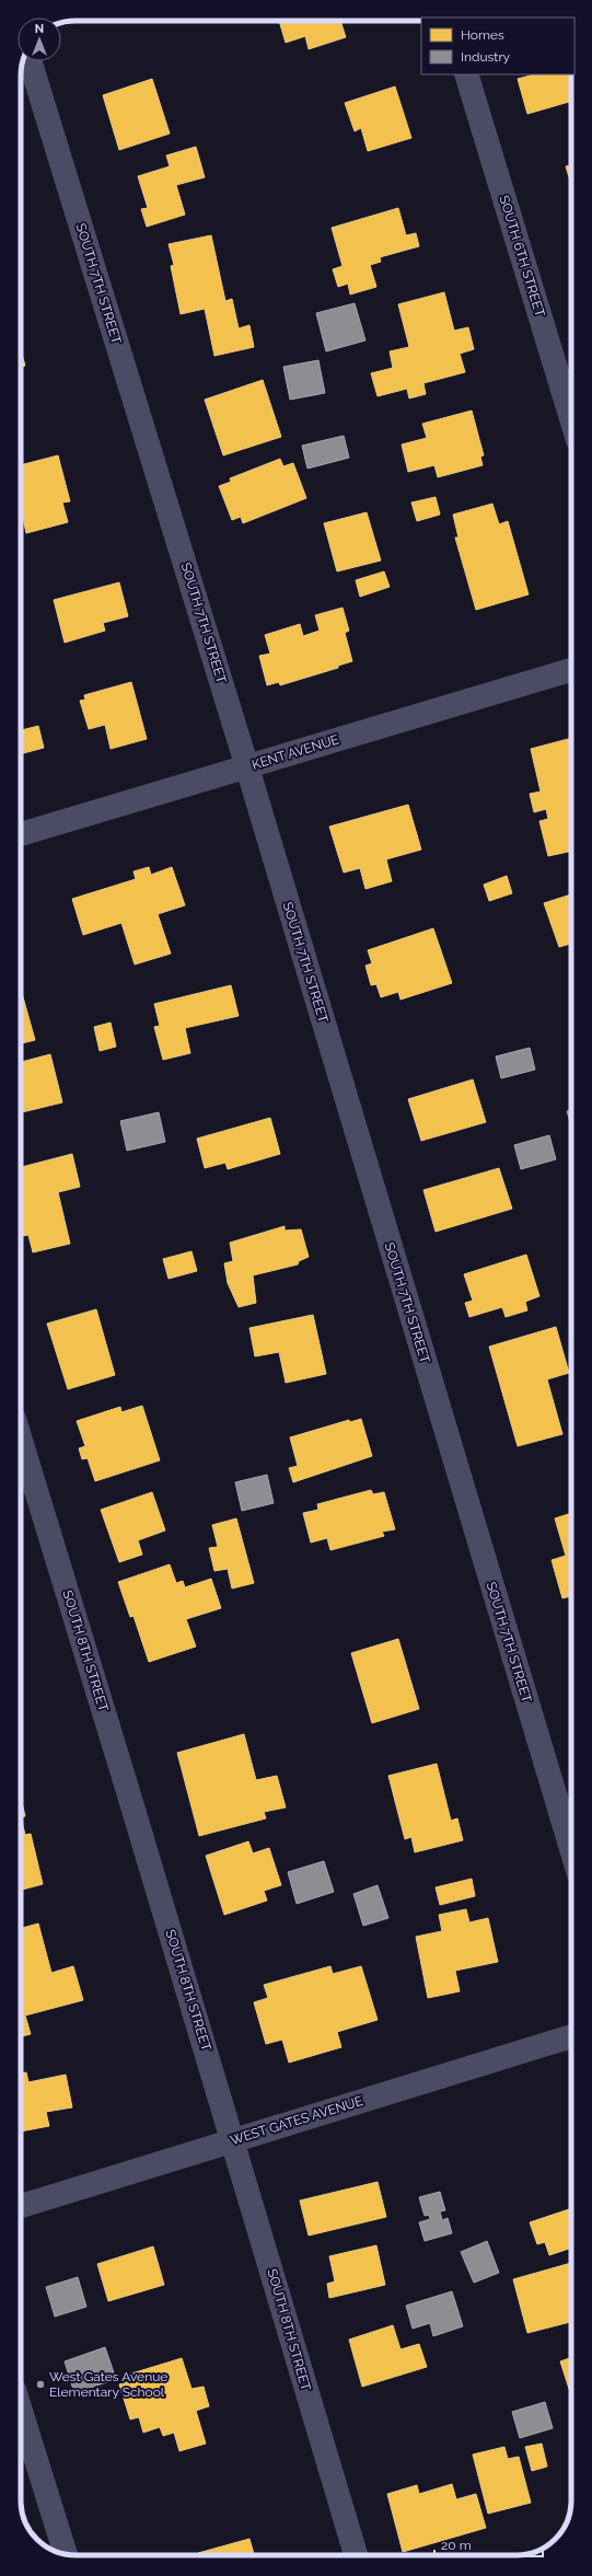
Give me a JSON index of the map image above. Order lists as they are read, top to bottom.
{
  "streets": {
    "street": [
      "SOUTH 6TH STREET",
      "SOUTH 7TH STREET",
      "KENT AVENUE",
      "SOUTH 8TH STREET",
      "WEST GATES AVENUE"
    ]
  },
  "crossings": [
    ["SOUTH 7TH STREET", "KENT AVENUE"],
    ["SOUTH 8TH STREET", "WEST GATES AVENUE"]
  ],
  "places": ["West Gates Avenue Elementary School"],
  "legend": ["Homes", "Industry"],
  "scale_bar": "20 m",
  "north": "top"
}
